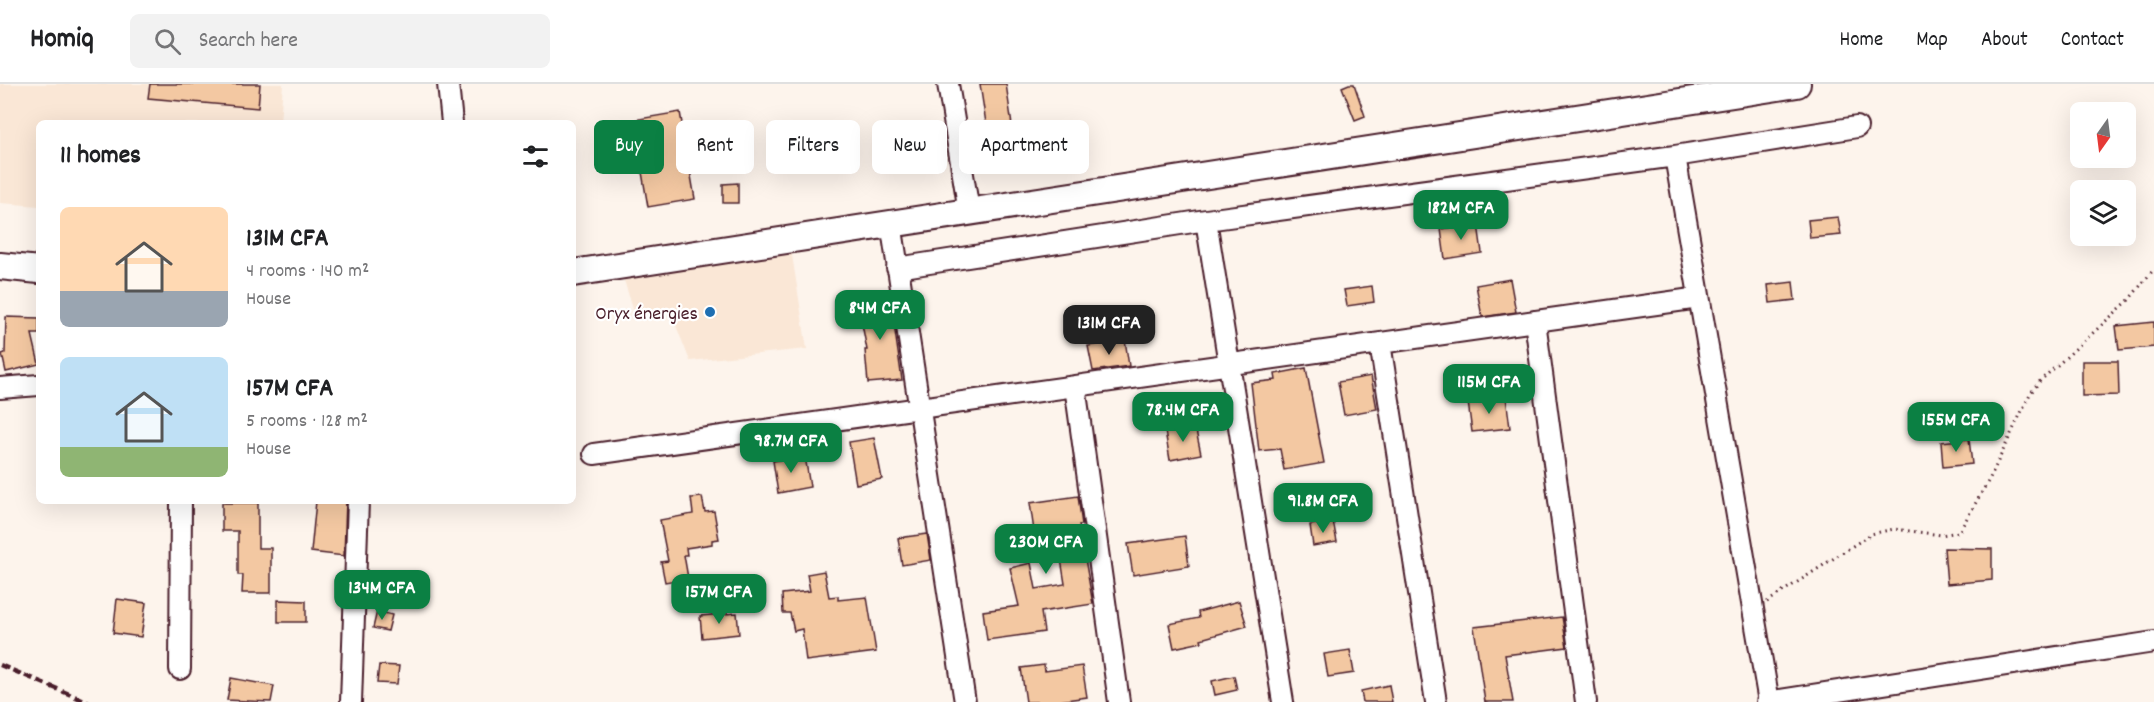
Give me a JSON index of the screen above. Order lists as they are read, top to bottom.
{
  "places": ["Oryx énergies"],
  "north": "bottom",
  "page": {
    "header": "Homiq",
    "search": "Search here",
    "nav": [
      "Home",
      "Map",
      "About",
      "Contact"
    ],
    "chip": [
      "Buy",
      "Rent",
      "Filters",
      "New",
      "Apartment"
    ],
    "heading": "11 homes",
    "price": [
      "182M CFA",
      "84M CFA",
      "131M CFA",
      "115M CFA",
      "78.4M CFA",
      "155M CFA",
      "98.7M CFA",
      "91.8M CFA",
      "230M CFA",
      "134M CFA",
      "157M CFA"
    ],
    "list": [
      {
        "name": "131M CFA",
        "note": "4 rooms · 140 m² · House"
      },
      {
        "name": "157M CFA",
        "note": "5 rooms · 128 m² · House"
      }
    ]
  }
}
